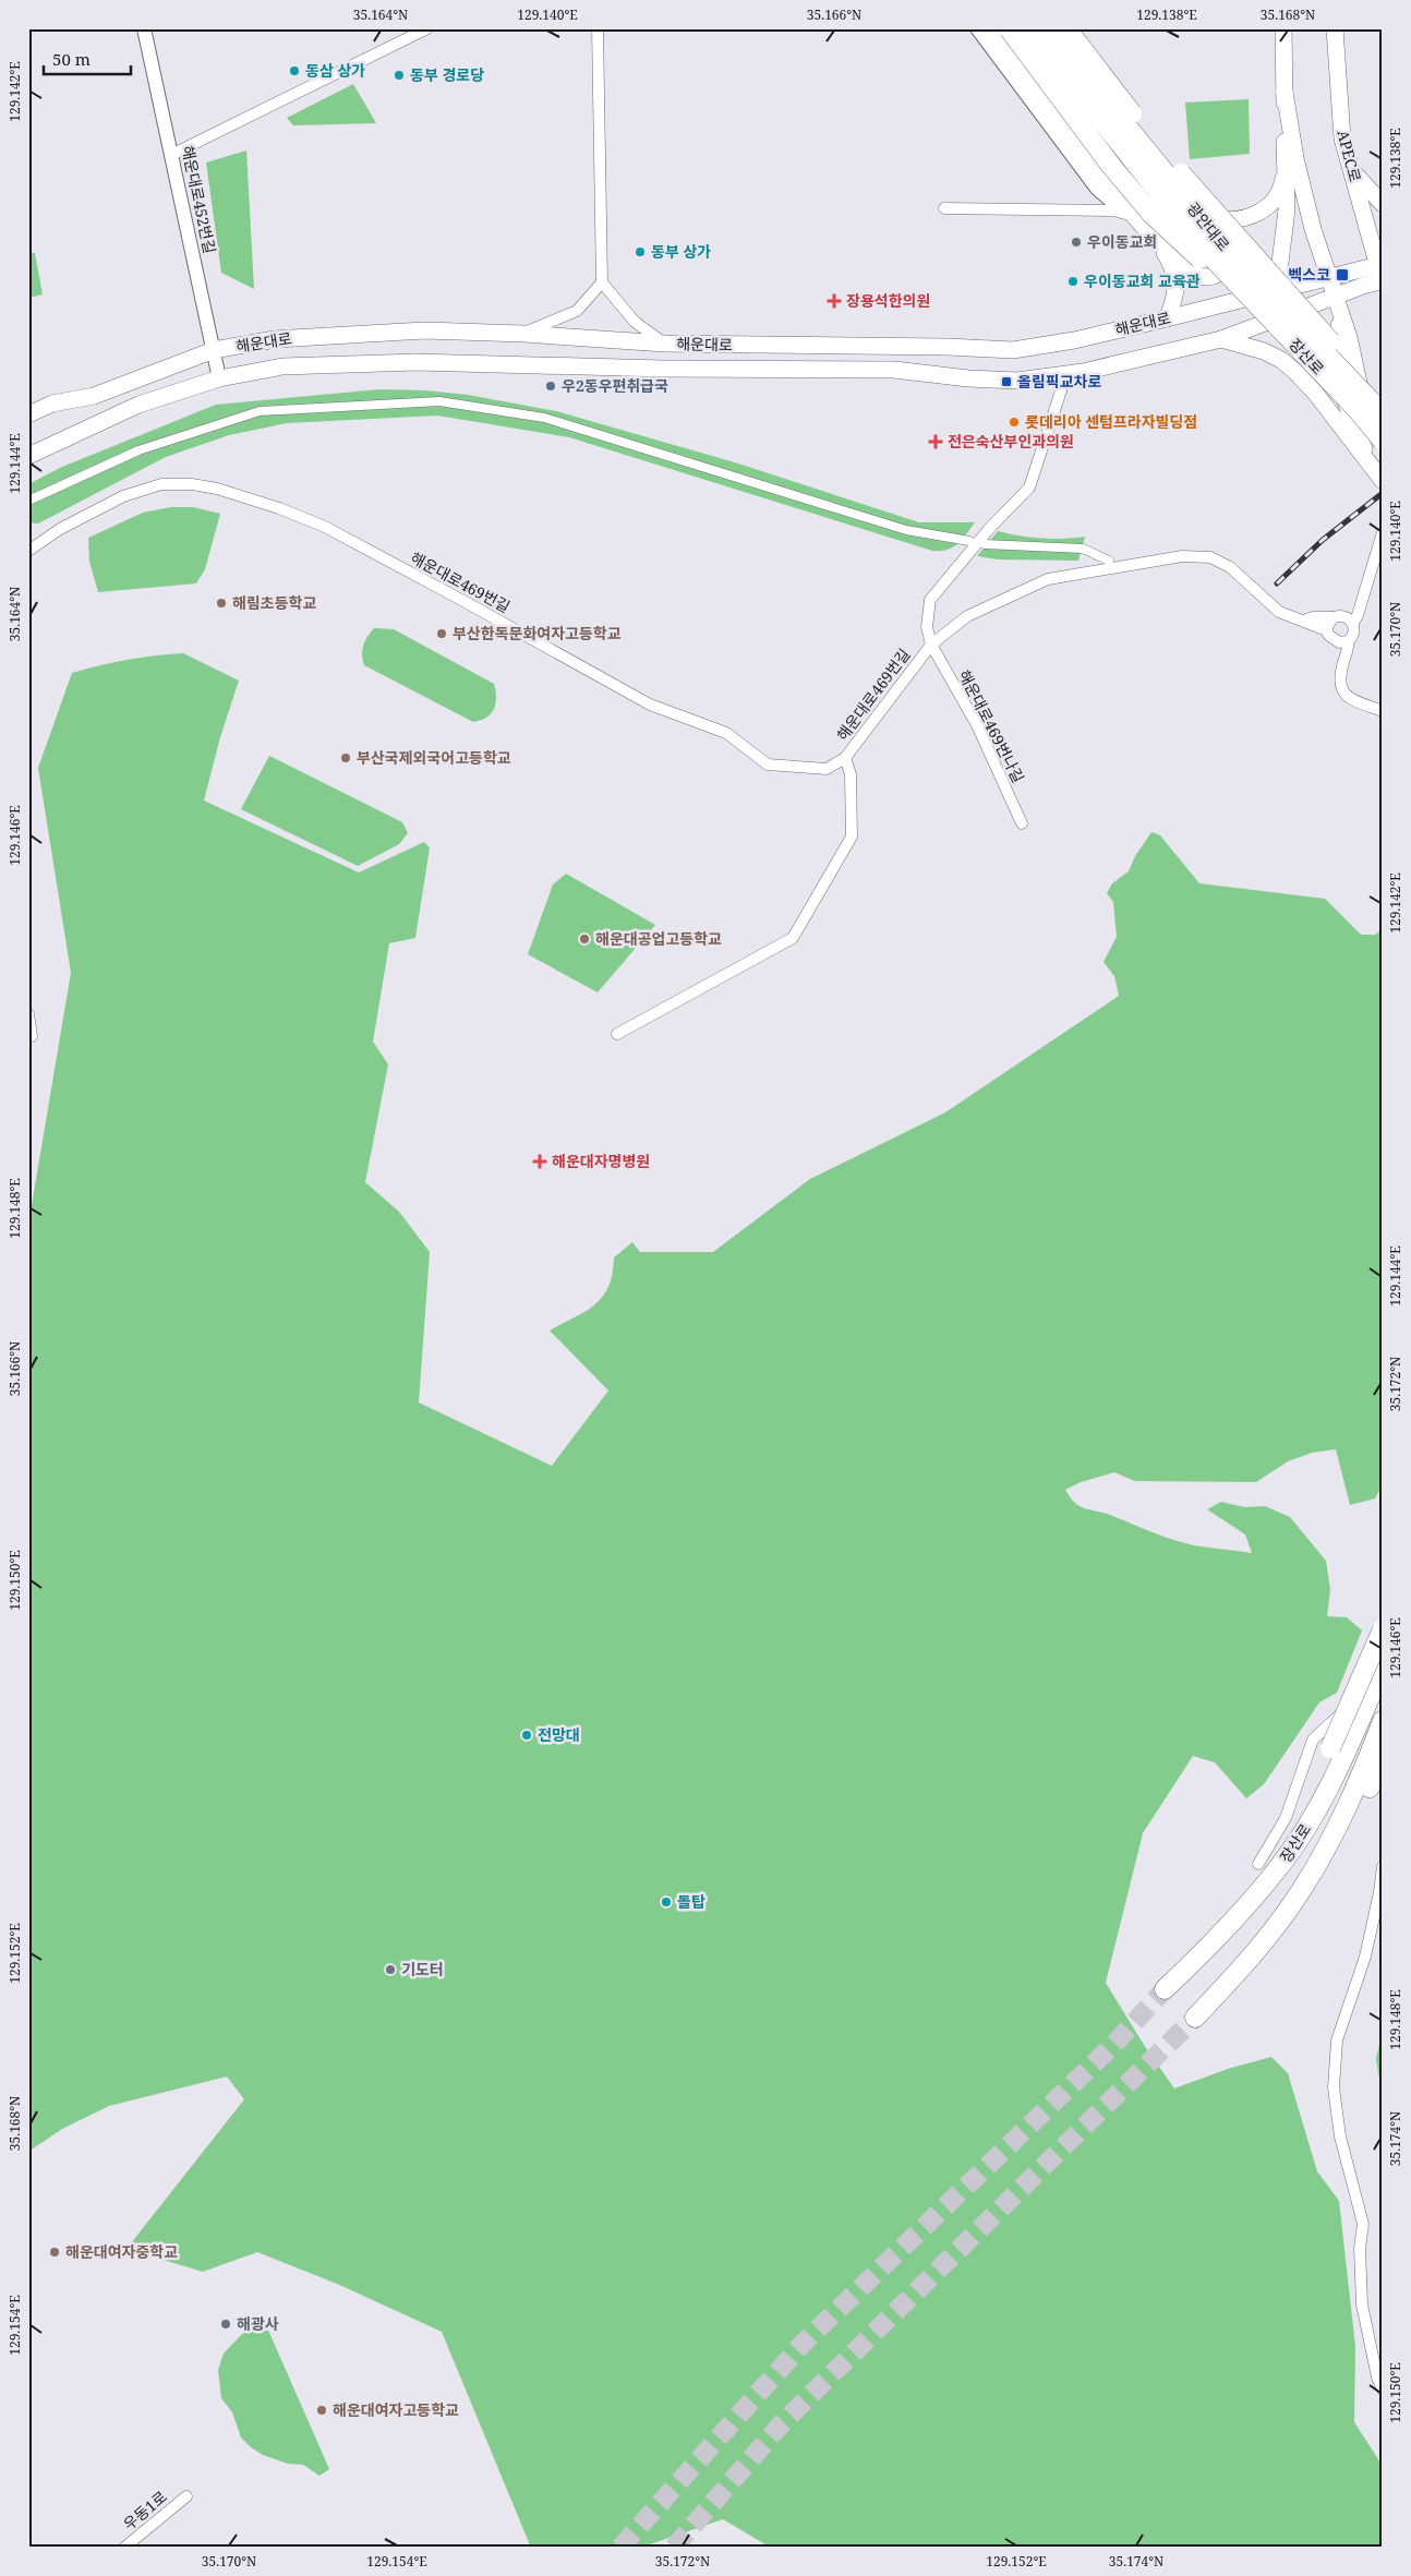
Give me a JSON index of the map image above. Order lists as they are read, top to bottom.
{
  "streets": {
    "highway": ["광안대로", "장산로"],
    "main road": ["APEC로", "해운대로"],
    "street": [
      "해운대로452번길",
      "해운대로469번길",
      "해운대로469번나길",
      "우동1로"
    ]
  },
  "crossings": [
    ["APEC로", "해운대로"],
    ["해운대로452번길", "해운대로"],
    ["광안대로", "장산로"],
    ["해운대로469번길", "해운대로469번나길"]
  ],
  "places": {
    "other": [
      "동삼 상가",
      "동부 경로당",
      "우이동교회",
      "동부 상가",
      "우이동교회 교육관",
      "우2동우편취급국",
      "롯데리아 센텀프라자빌딩점",
      "해림초등학교",
      "부산한독문화여자고등학교",
      "부산국제외국어고등학교",
      "해운대공업고등학교",
      "전망대",
      "돌탑",
      "기도터",
      "해운대여자중학교",
      "해광사",
      "해운대여자고등학교"
    ],
    "transit": ["벡스코", "올림픽교차로"],
    "health": ["장용석한의원", "전은숙산부인과의원", "해운대자명병원"]
  },
  "scale_bar": "50 m",
  "coordinates": [
    "35.164°N",
    "129.140°E",
    "35.166°N",
    "129.138°E",
    "35.168°N",
    "129.142°E",
    "129.144°E",
    "35.170°N",
    "129.146°E",
    "129.148°E",
    "35.172°N",
    "129.150°E",
    "129.152°E",
    "35.174°N",
    "129.154°E"
  ]
}
